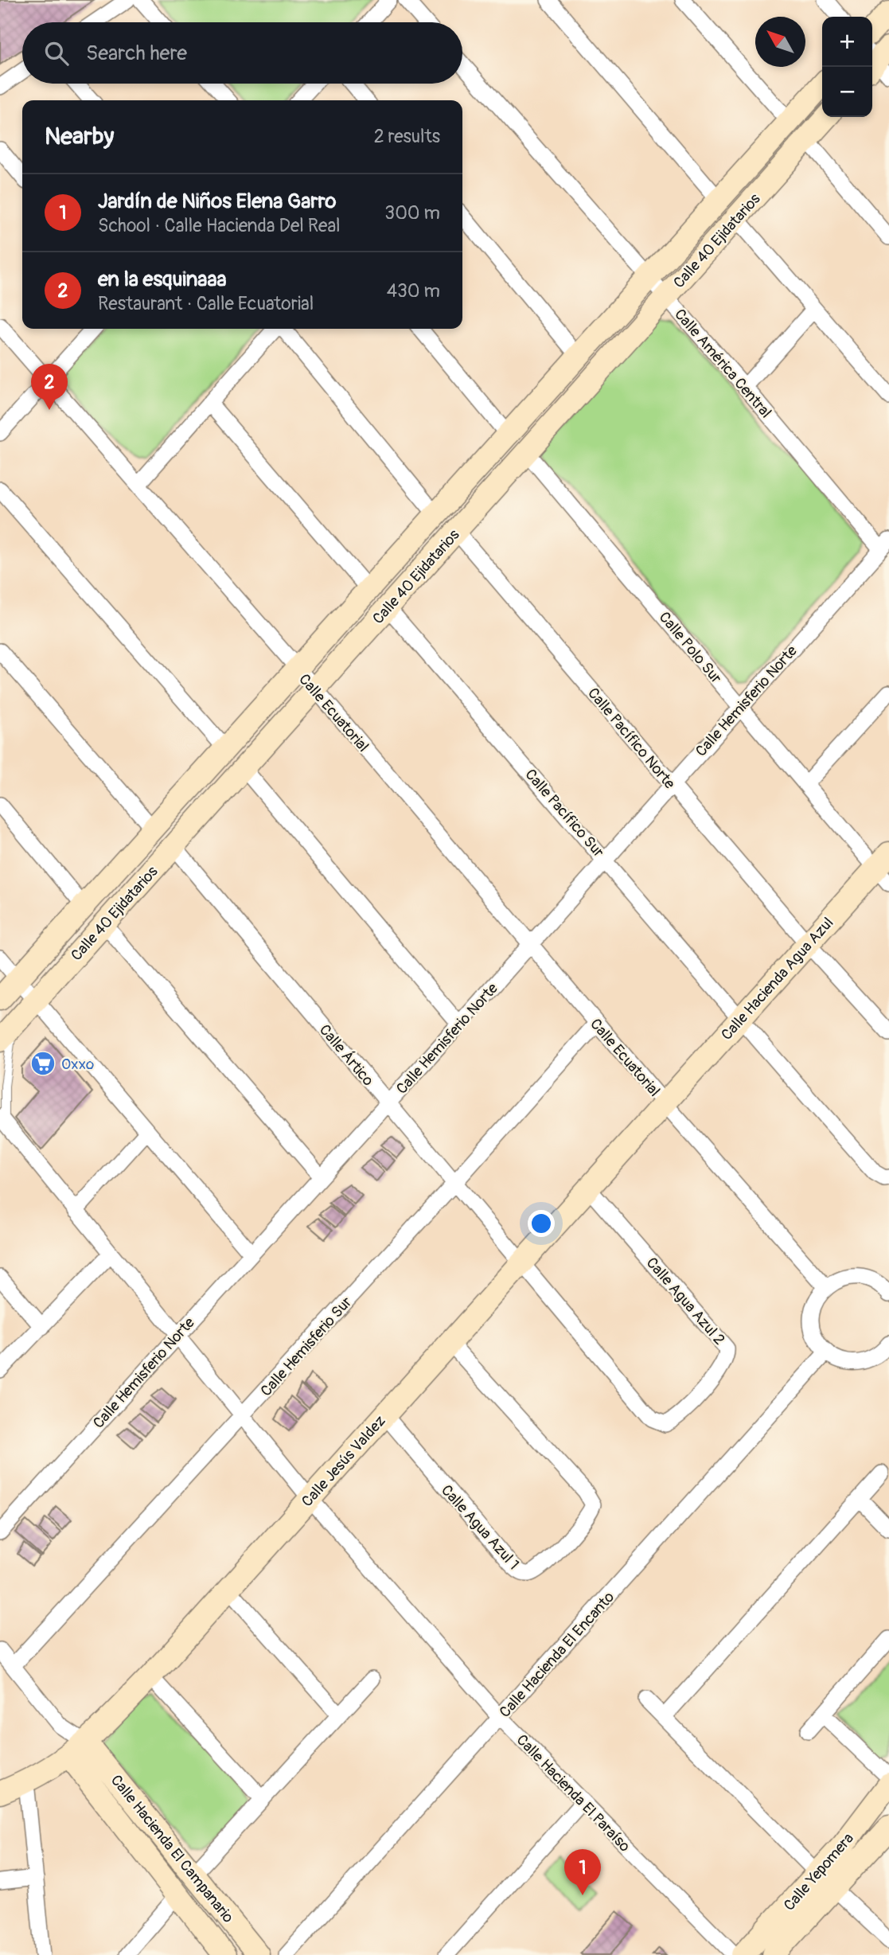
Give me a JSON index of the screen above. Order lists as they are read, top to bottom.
{
  "streets": {
    "main road": [
      "Calle 40 Ejidatarios",
      "Calle Hacienda Agua Azul",
      "Calle Jesús Valdez",
      "Calle Hacienda El Campanario",
      "Calle Yepomera"
    ],
    "street": [
      "Calle América Central",
      "Calle Polo Sur",
      "Calle Hemisferio Norte",
      "Calle Ecuatorial",
      "Calle Pacífico Norte",
      "Calle Pacífico Sur",
      "Calle Ártico",
      "Calle Agua Azul 2",
      "Calle Hemisferio Sur",
      "Calle Agua Azul 1",
      "Calle Hacienda El Encanto",
      "Calle Hacienda El Paraíso"
    ]
  },
  "crossings": [
    ["Calle 40 Ejidatarios", "Calle América Central"],
    ["Calle 40 Ejidatarios", "Calle Polo Sur"],
    ["Calle 40 Ejidatarios", "Calle Ecuatorial"],
    ["Calle 40 Ejidatarios", "Calle Pacífico Norte"],
    ["Calle 40 Ejidatarios", "Calle Pacífico Sur"],
    ["Calle 40 Ejidatarios", "Calle Ártico"],
    ["Calle América Central", "Calle Hemisferio Norte"],
    ["Calle Polo Sur", "Calle Hemisferio Norte"],
    ["Calle Polo Sur", "Calle Hacienda Agua Azul"],
    ["Calle Hemisferio Norte", "Calle Ecuatorial"],
    ["Calle Hemisferio Norte", "Calle Pacífico Norte"],
    ["Calle Hemisferio Norte", "Calle Pacífico Sur"],
    ["Calle Hemisferio Norte", "Calle Ártico"],
    ["Calle Hemisferio Norte", "Calle Hacienda El Paraíso"],
    ["Calle Ecuatorial", "Calle Hacienda Agua Azul"],
    ["Calle Ecuatorial", "Calle Hemisferio Sur"],
    ["Calle Ecuatorial", "Calle Jesús Valdez"],
    ["Calle Pacífico Norte", "Calle Hacienda Agua Azul"],
    ["Calle Pacífico Sur", "Calle Hacienda Agua Azul"],
    ["Calle Hacienda Agua Azul", "Calle Jesús Valdez"],
    ["Calle Ártico", "Calle Agua Azul 2"],
    ["Calle Ártico", "Calle Hemisferio Sur"],
    ["Calle Ártico", "Calle Jesús Valdez"],
    ["Calle Agua Azul 2", "Calle Jesús Valdez"],
    ["Calle Hemisferio Sur", "Calle Hacienda El Paraíso"],
    ["Calle Jesús Valdez", "Calle Agua Azul 1"],
    ["Calle Jesús Valdez", "Calle Hacienda El Paraíso"],
    ["Calle Jesús Valdez", "Calle Hacienda El Campanario"],
    ["Calle Hacienda El Encanto", "Calle Hacienda El Paraíso"]
  ],
  "places": {
    "supermarket": ["Oxxo"]
  },
  "north": "top left",
  "page": {
    "map_buttons": ["+", "−"],
    "search": "Search here",
    "heading": ["Nearby", "2 results"],
    "list": [
      {
        "mark": "1",
        "name": "Jardín de Niños Elena Garro",
        "note": "School · Calle Hacienda Del Real",
        "value": "300 m"
      },
      {
        "mark": "2",
        "name": "en la esquinaaa",
        "note": "Restaurant · Calle Ecuatorial",
        "value": "430 m"
      }
    ],
    "pins": ["2", "1"]
  }
}
